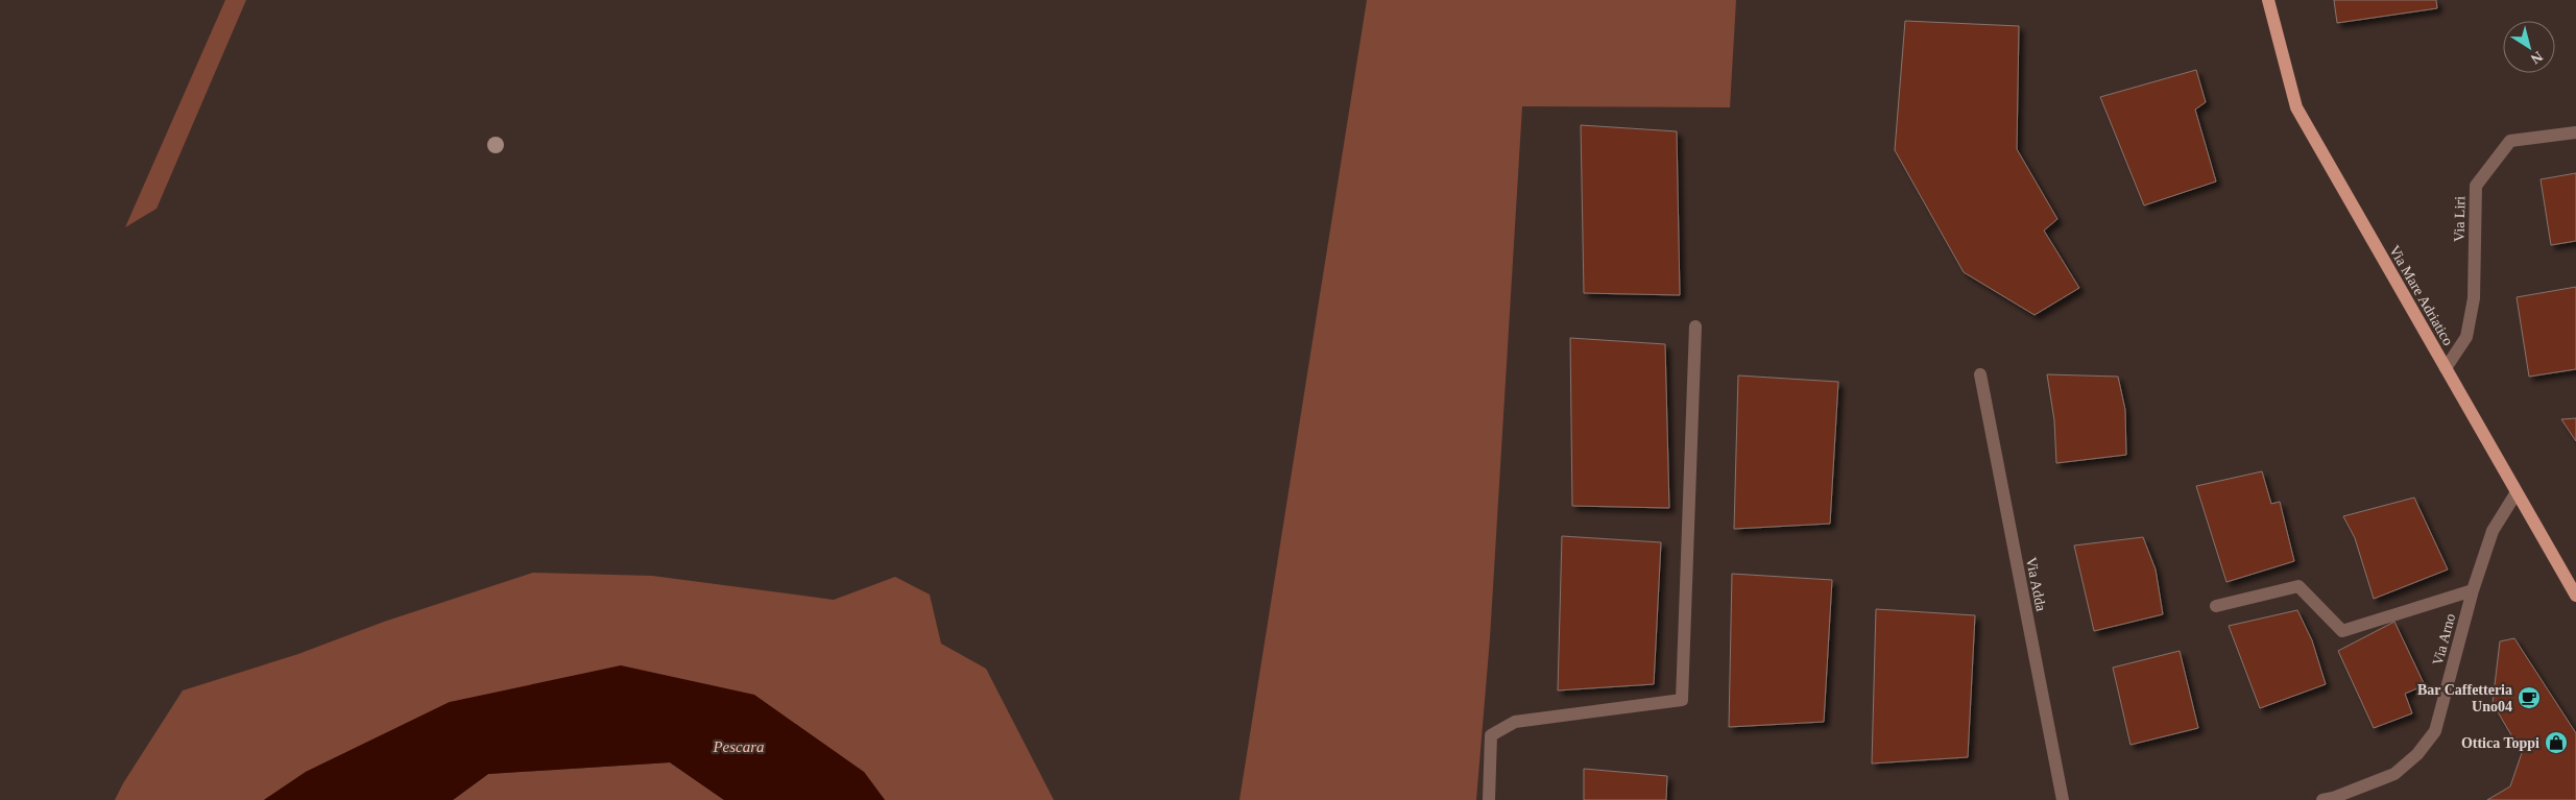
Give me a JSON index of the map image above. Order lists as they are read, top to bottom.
{
  "streets": {
    "main road": ["Via Mare Adriatico"],
    "street": ["Via Liri", "Via Adda", "Via Arno"]
  },
  "crossings": [
    ["Via Liri", "Via Mare Adriatico"],
    ["Via Mare Adriatico", "Via Arno"]
  ],
  "water": ["Pescara"],
  "places": {
    "cafe": ["Bar Caffetteria Uno04"],
    "shop": ["Ottica Toppi"]
  },
  "north": "bottom right"
}
